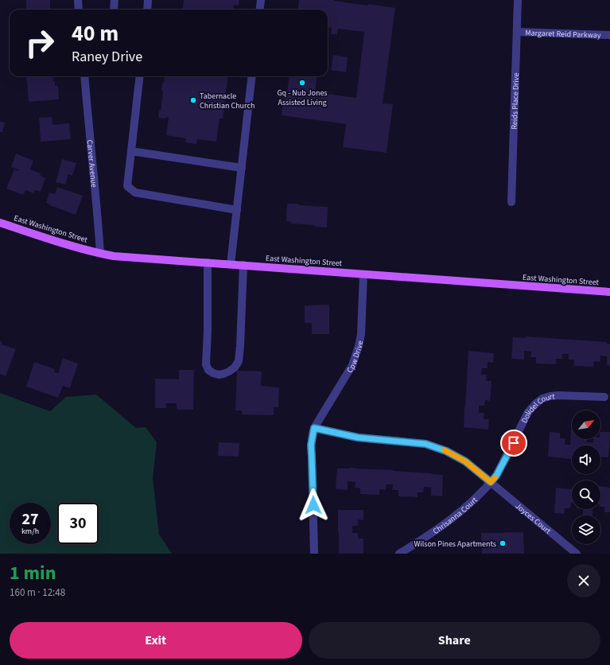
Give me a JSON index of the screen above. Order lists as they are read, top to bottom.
{
  "streets": {
    "main road": ["East Washington Street"],
    "street": [
      "Margaret Reid Parkway",
      "Reids Place Drive",
      "Carver Avenue",
      "Cpw Drive",
      "Dolidel Court",
      "Chrisanna Court",
      "Joyces Court"
    ]
  },
  "crossings": [
    ["Margaret Reid Parkway", "Reids Place Drive"],
    ["Carver Avenue", "East Washington Street"],
    ["East Washington Street", "Cpw Drive"],
    ["Cpw Drive", "Joyces Court"],
    ["Dolidel Court", "Chrisanna Court"],
    ["Dolidel Court", "Joyces Court"],
    ["Chrisanna Court", "Joyces Court"]
  ],
  "places": ["Gq - Nub Jones Assisted Living", "Tabernacle Christian Church", "Wilson Pines Apartments"],
  "north": "top right",
  "page": {
    "turn": ["40 m", "Raney Drive"],
    "speed": "27 km/h",
    "limit": "30",
    "heading": ["1 min", "160 m · 12:48"],
    "buttons": ["Exit", "Share"]
  }
}
